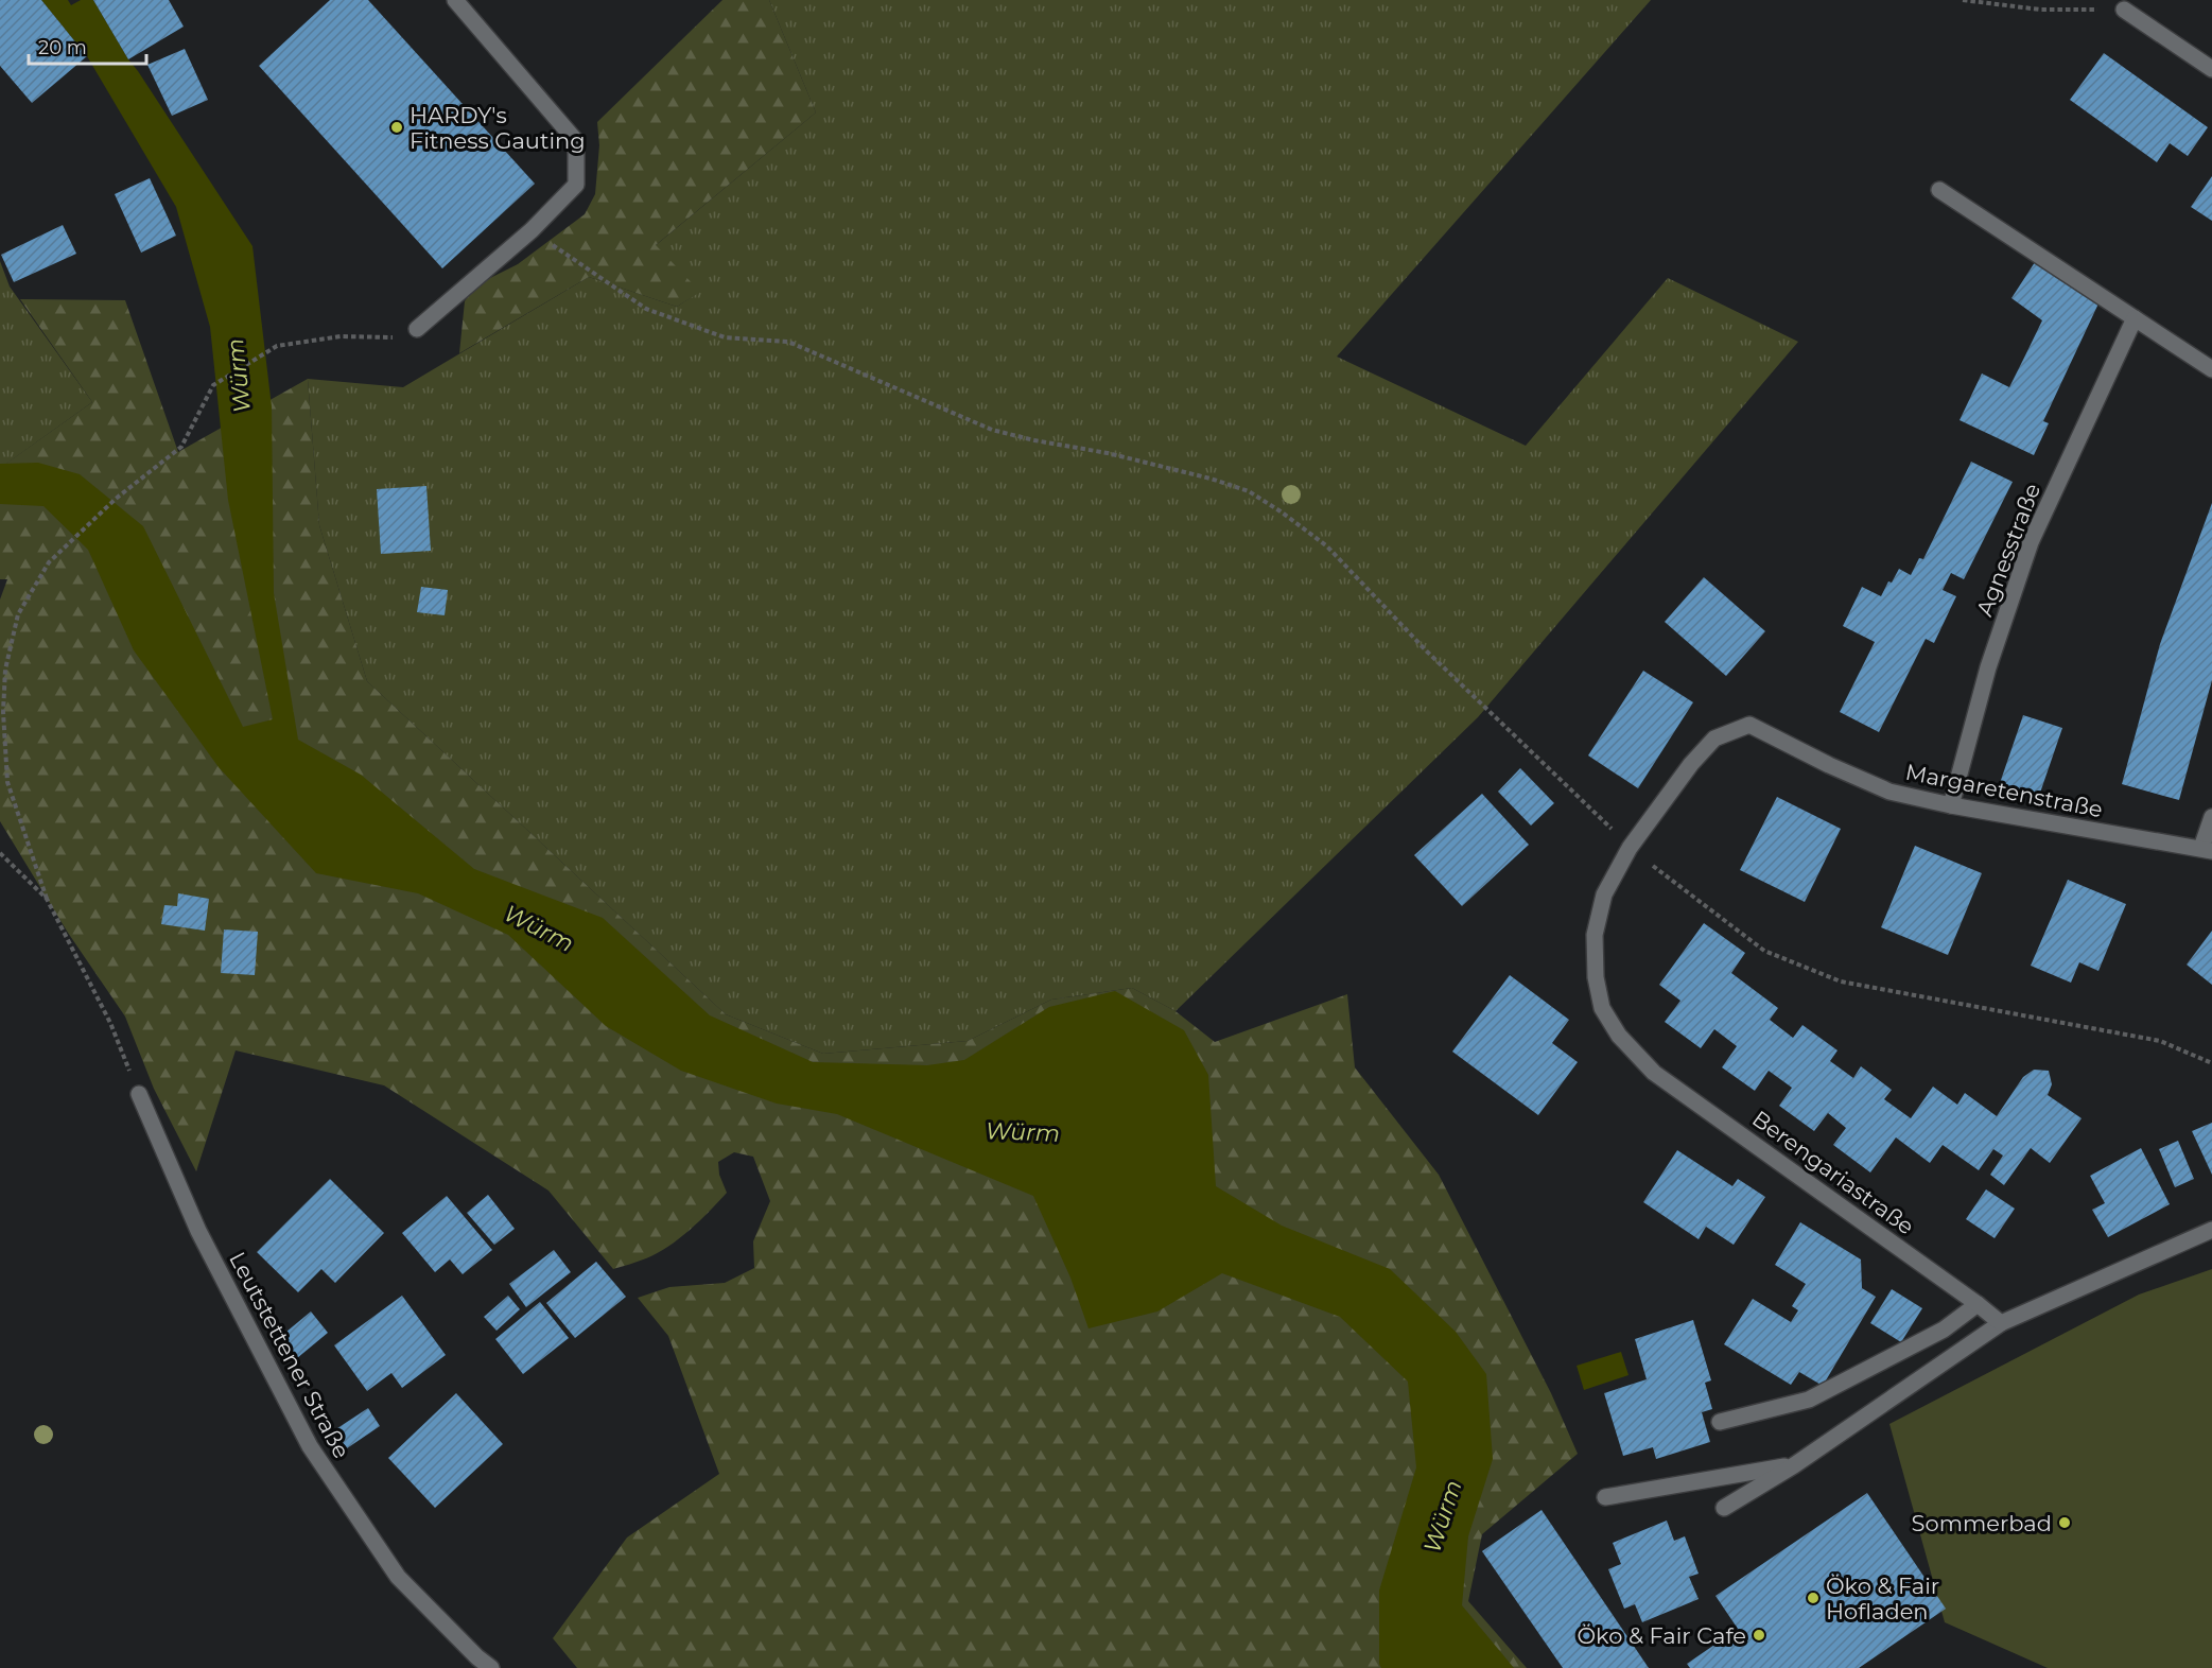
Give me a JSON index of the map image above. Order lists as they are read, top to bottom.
{
  "streets": {
    "street": [
      "Agnesstraße",
      "Margaretenstraße",
      "Berengariastraße",
      "Leutstettener Straße"
    ]
  },
  "crossings": [
    ["Agnesstraße", "Margaretenstraße"],
    ["Margaretenstraße", "Berengariastraße"]
  ],
  "water": ["Würm"],
  "places": [
    "HARDY's Fitness Gauting",
    "Sommerbad",
    "Öko & Fair Hofladen",
    "Öko & Fair Cafe"
  ],
  "scale_bar": "20 m"
}
